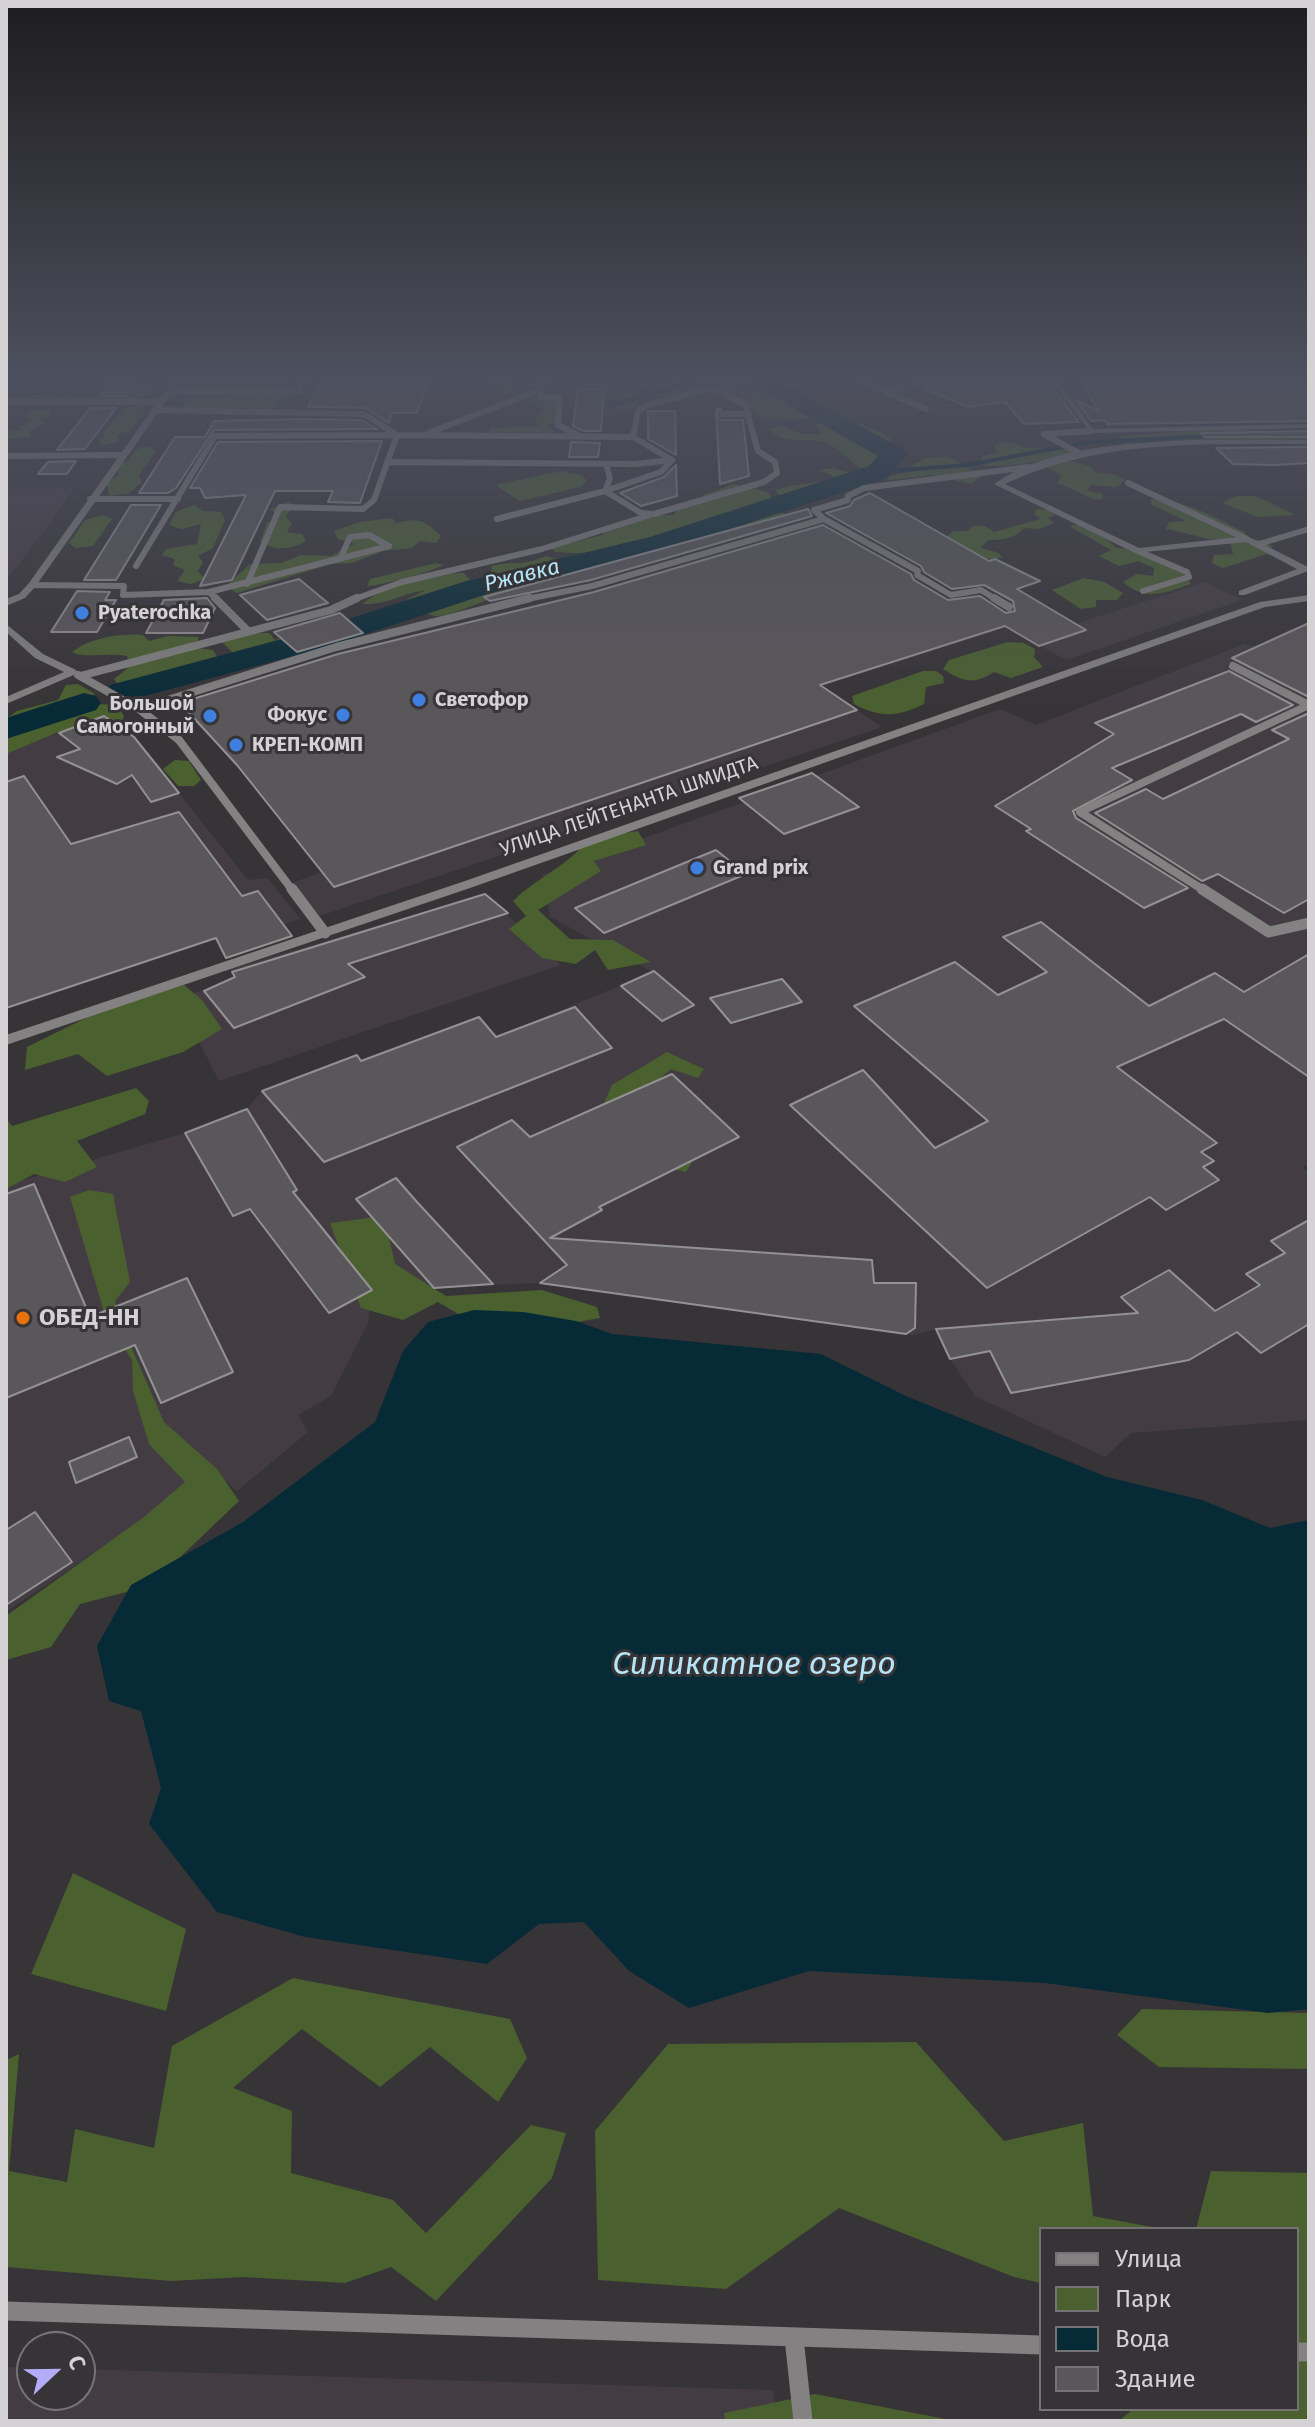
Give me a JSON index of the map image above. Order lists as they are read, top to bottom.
{
  "streets": {
    "street": ["УЛИЦА ЛЕЙТЕНАНТА ШМИДТА"]
  },
  "water": ["Ржавка", "Силикатное озеро"],
  "places": [
    "Pyaterochka",
    "Светофор",
    "Фокус",
    "Большой Самогонный",
    "КРЕП-КОМП",
    "Grand prix",
    "ОБЕД-НН"
  ],
  "legend": [
    "Улица",
    "Парк",
    "Вода",
    "Здание"
  ],
  "north": "right"
}
